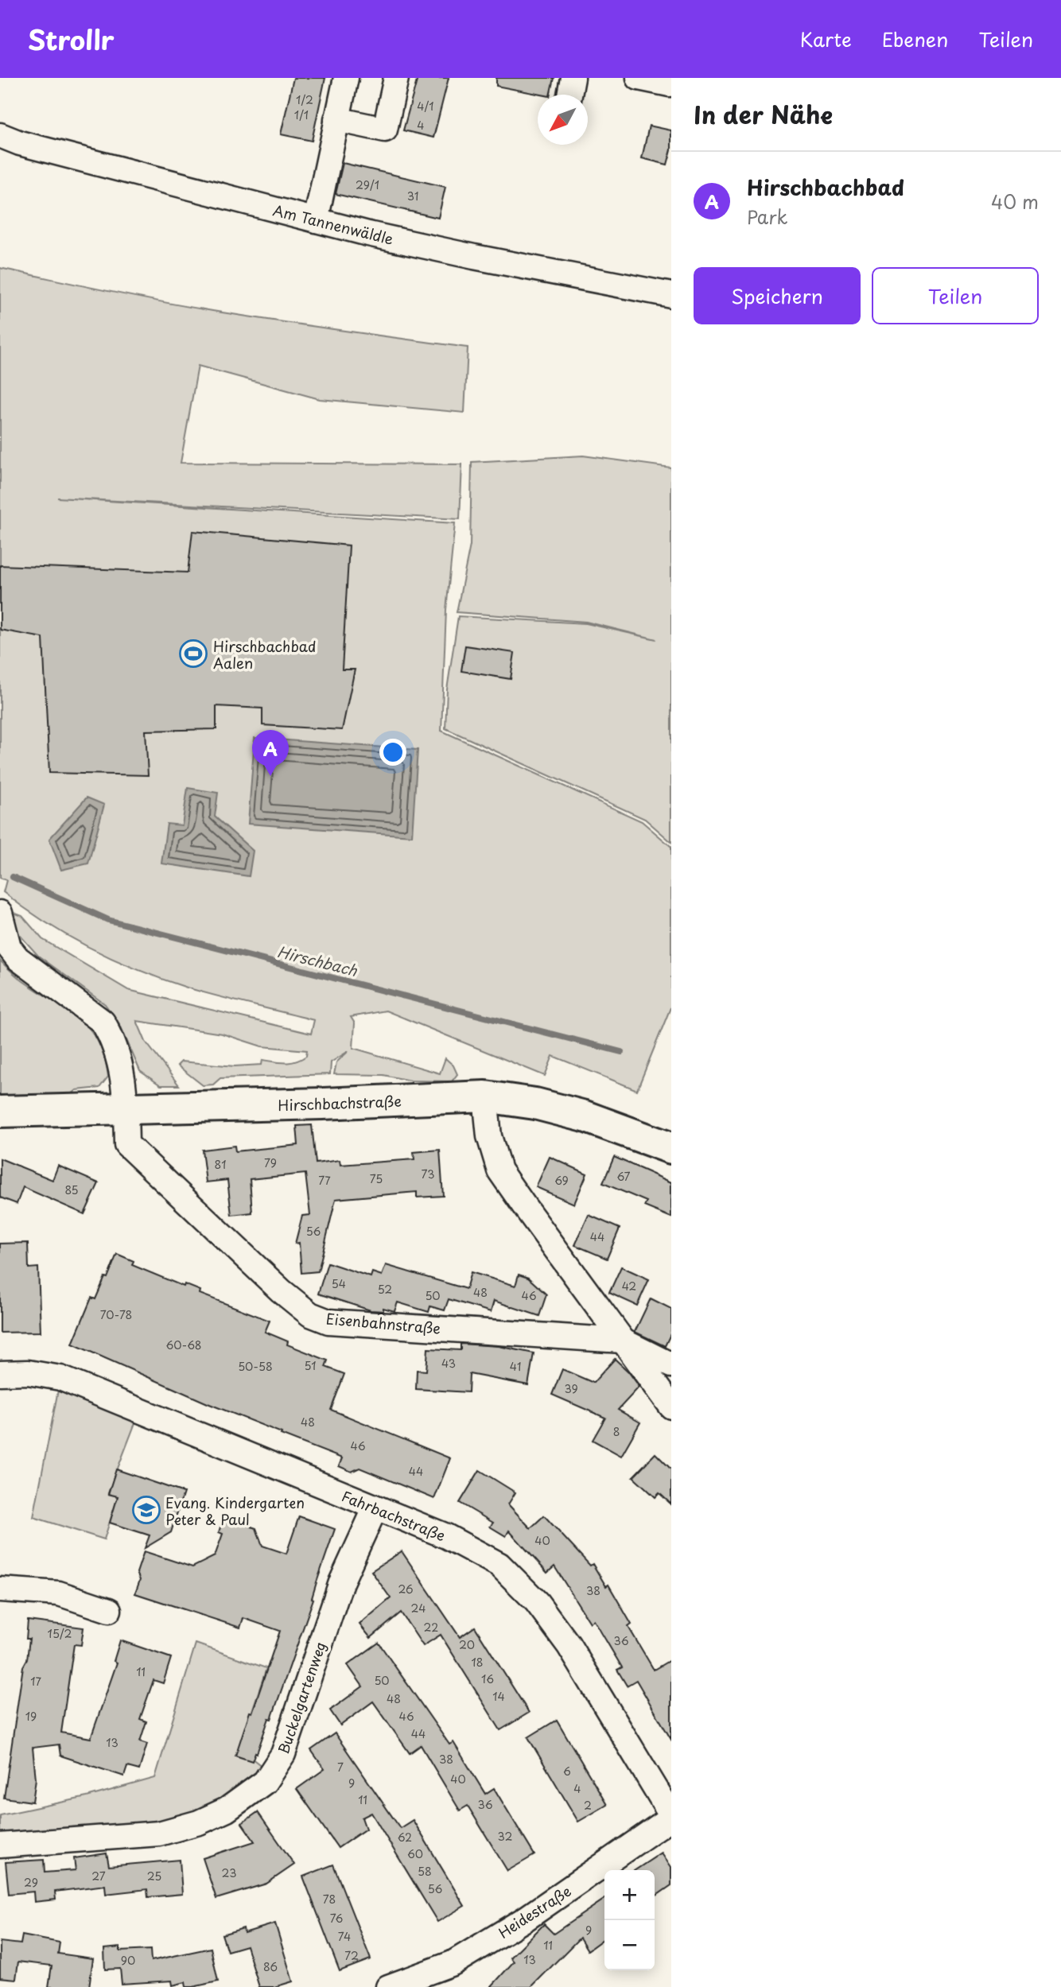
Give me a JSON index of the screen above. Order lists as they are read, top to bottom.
{
  "streets": {
    "street": [
      "Am Tannenwäldle",
      "Hirschbachstraße",
      "Eisenbahnstraße",
      "Fahrbachstraße",
      "Buckelgartenweg",
      "Heidestraße"
    ]
  },
  "crossings": [
    ["Hirschbachstraße", "Eisenbahnstraße"],
    ["Fahrbachstraße", "Buckelgartenweg"],
    ["Fahrbachstraße", "Heidestraße"]
  ],
  "water": ["Hirschbach"],
  "places": {
    "sports": ["Hirschbachbad Aalen"],
    "school or university": ["Evang. Kindergarten Peter & Paul"]
  },
  "house_numbers": [
    "1/2",
    "4/1",
    "1/1",
    "4",
    "29/1",
    "31",
    "79",
    "81",
    "73",
    "67",
    "75",
    "77",
    "69",
    "85",
    "56",
    "44",
    "54",
    "42",
    "52",
    "48",
    "50",
    "46",
    "70-78",
    "60-68",
    "43",
    "51",
    "50-58",
    "41",
    "39",
    "48",
    "8",
    "46",
    "44",
    "40",
    "26",
    "38",
    "24",
    "22",
    "15/2",
    "36",
    "20",
    "18",
    "11",
    "16",
    "50",
    "17",
    "14",
    "48",
    "19",
    "46",
    "44",
    "13",
    "38",
    "7",
    "6",
    "40",
    "9",
    "4",
    "11",
    "36",
    "2",
    "32",
    "62",
    "60",
    "58",
    "23",
    "27",
    "25",
    "29",
    "56",
    "78",
    "76",
    "9",
    "74",
    "11",
    "72",
    "13",
    "90",
    "86"
  ],
  "north": "bottom left",
  "page": {
    "header": "Strollr",
    "nav": ["Karte", "Ebenen", "Teilen"],
    "heading": "In der Nähe",
    "list": [
      {
        "mark": "A",
        "name": "Hirschbachbad",
        "note": "Park",
        "value": "40 m"
      }
    ],
    "buttons": ["Speichern", "Teilen"],
    "pins": "A",
    "map_buttons": ["+", "−"]
  }
}
